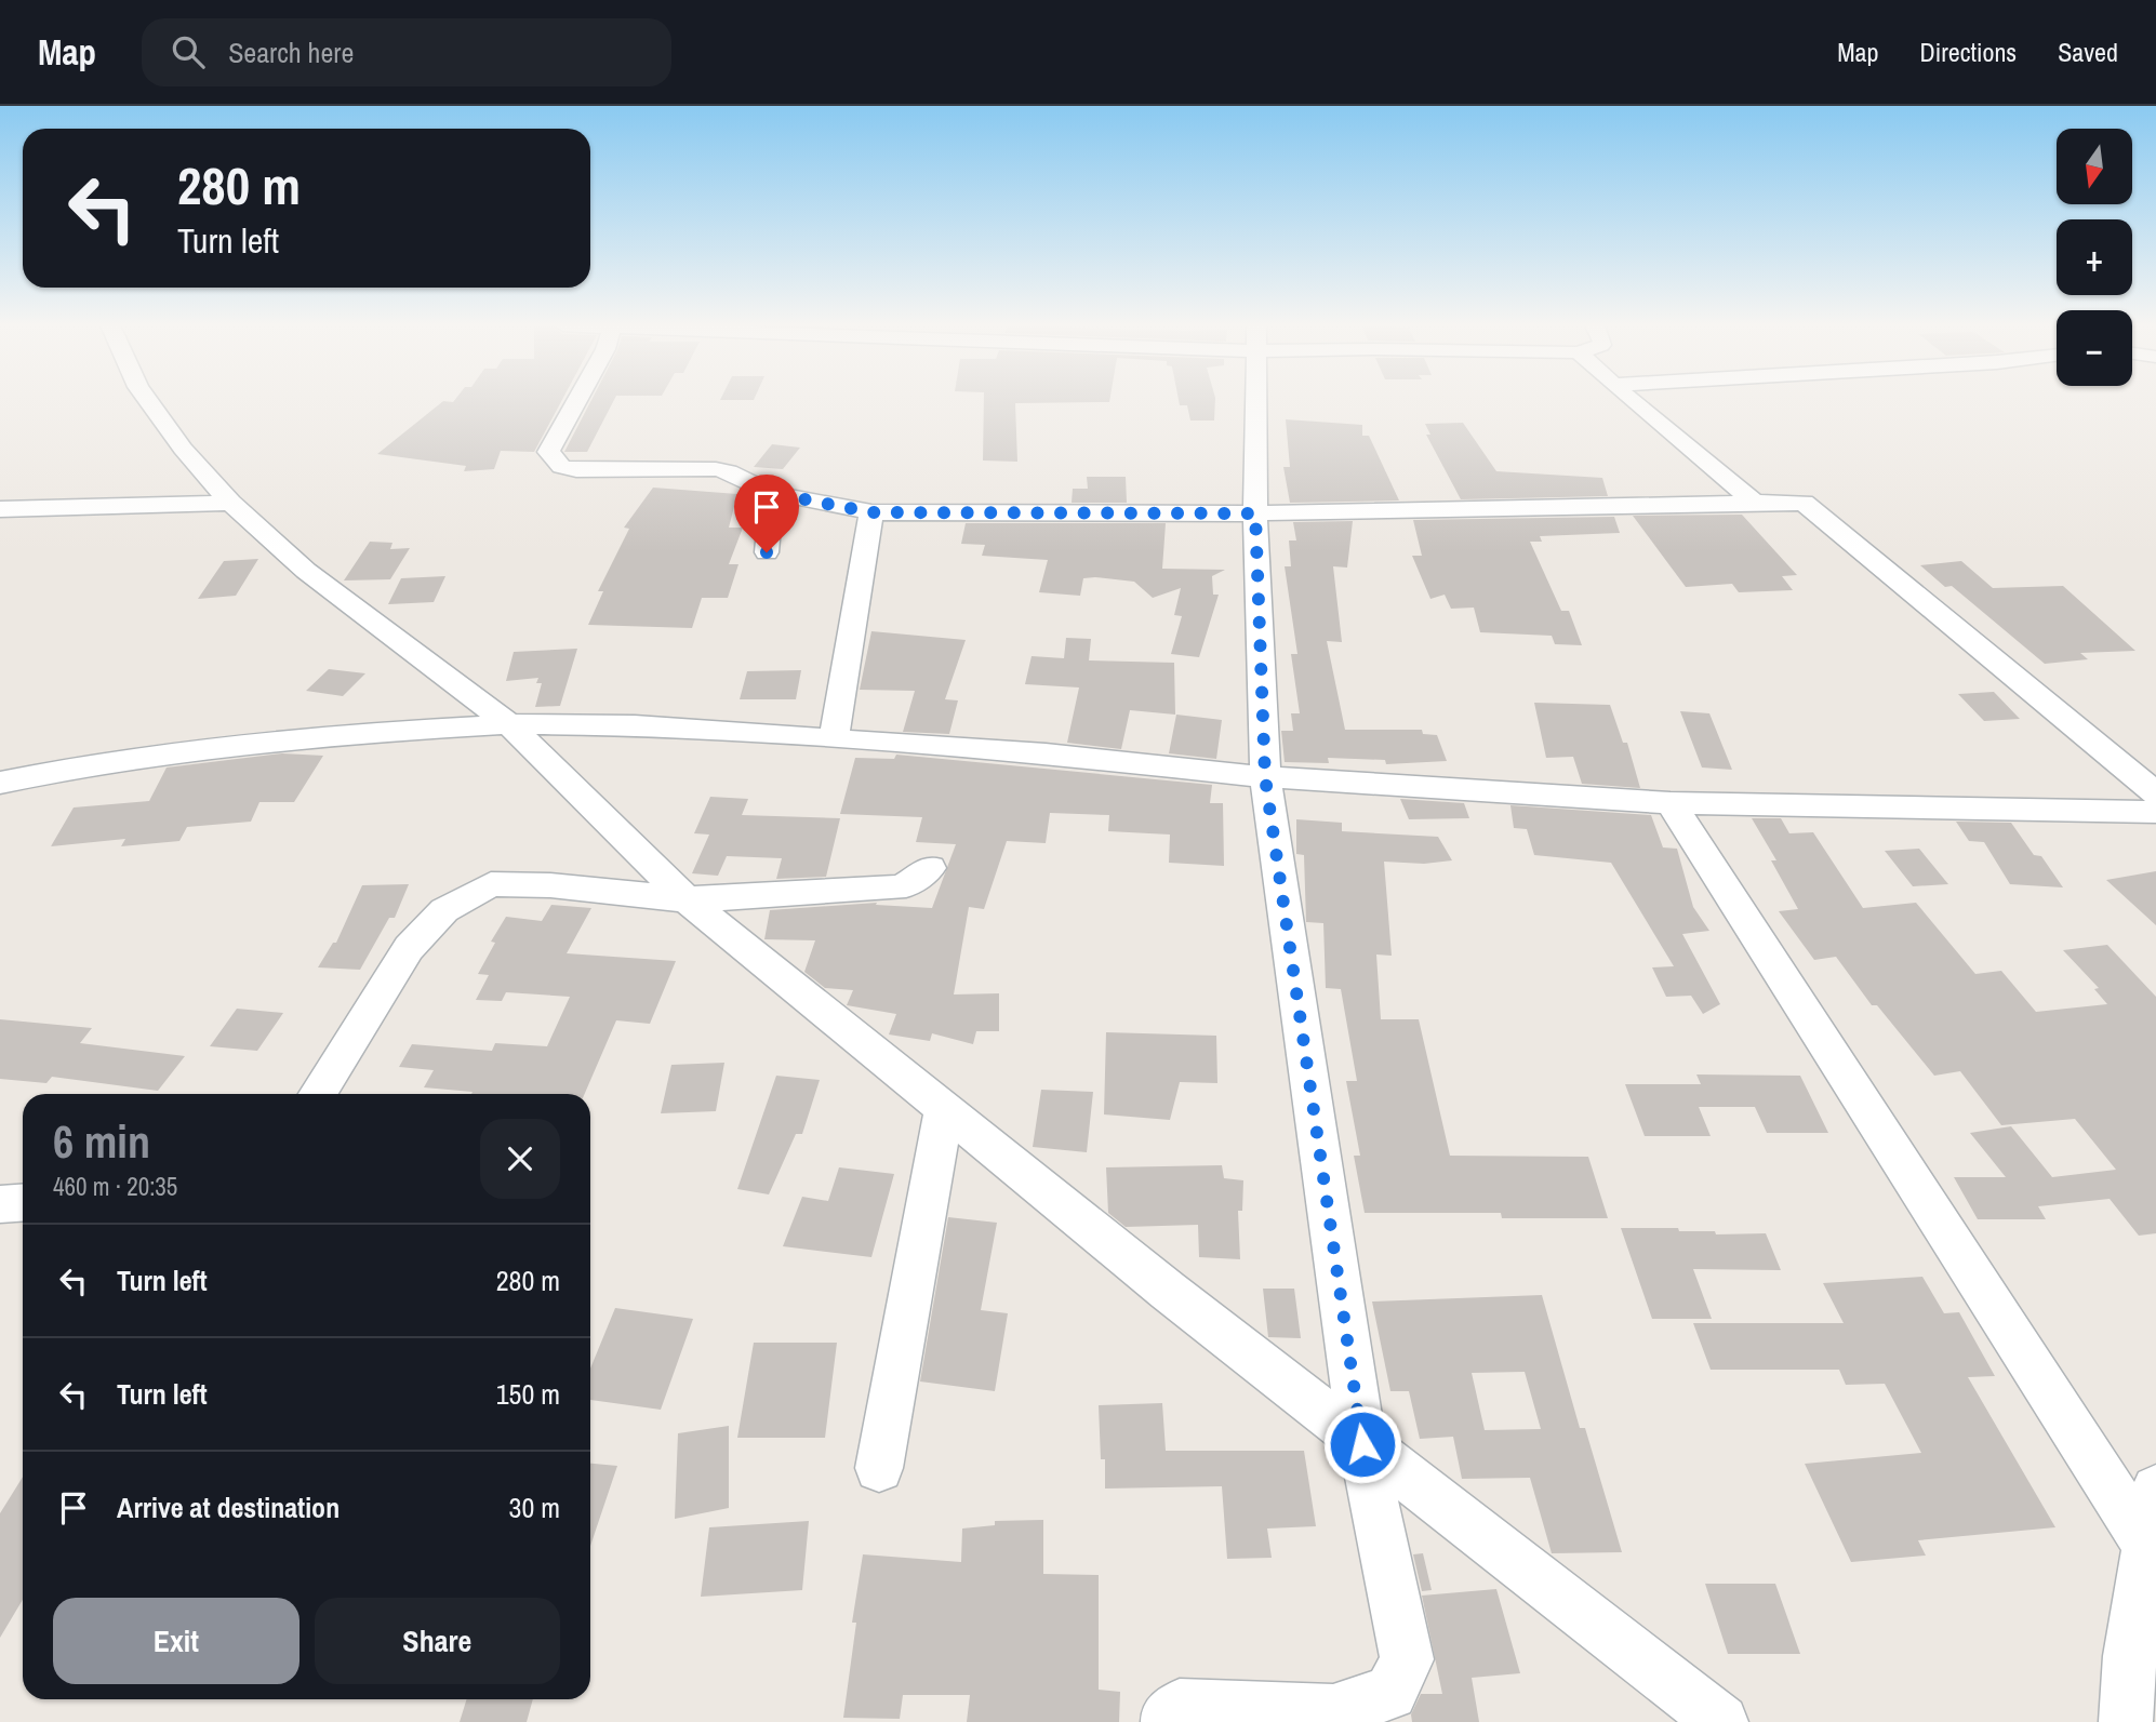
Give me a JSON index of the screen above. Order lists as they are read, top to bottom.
{
  "north": "bottom",
  "page": {
    "header": "Map",
    "search": "Search here",
    "nav": ["Map", "Directions", "Saved"],
    "map_buttons": ["+", "−"],
    "turn": ["280 m", "Turn left"],
    "heading": ["6 min", "460 m · 20:35"],
    "list": [
      {
        "name": "Turn left",
        "value": "280 m"
      },
      {
        "name": "Turn left",
        "value": "150 m"
      },
      {
        "name": "Arrive at destination",
        "value": "30 m"
      }
    ],
    "buttons": ["Exit", "Share"]
  }
}
